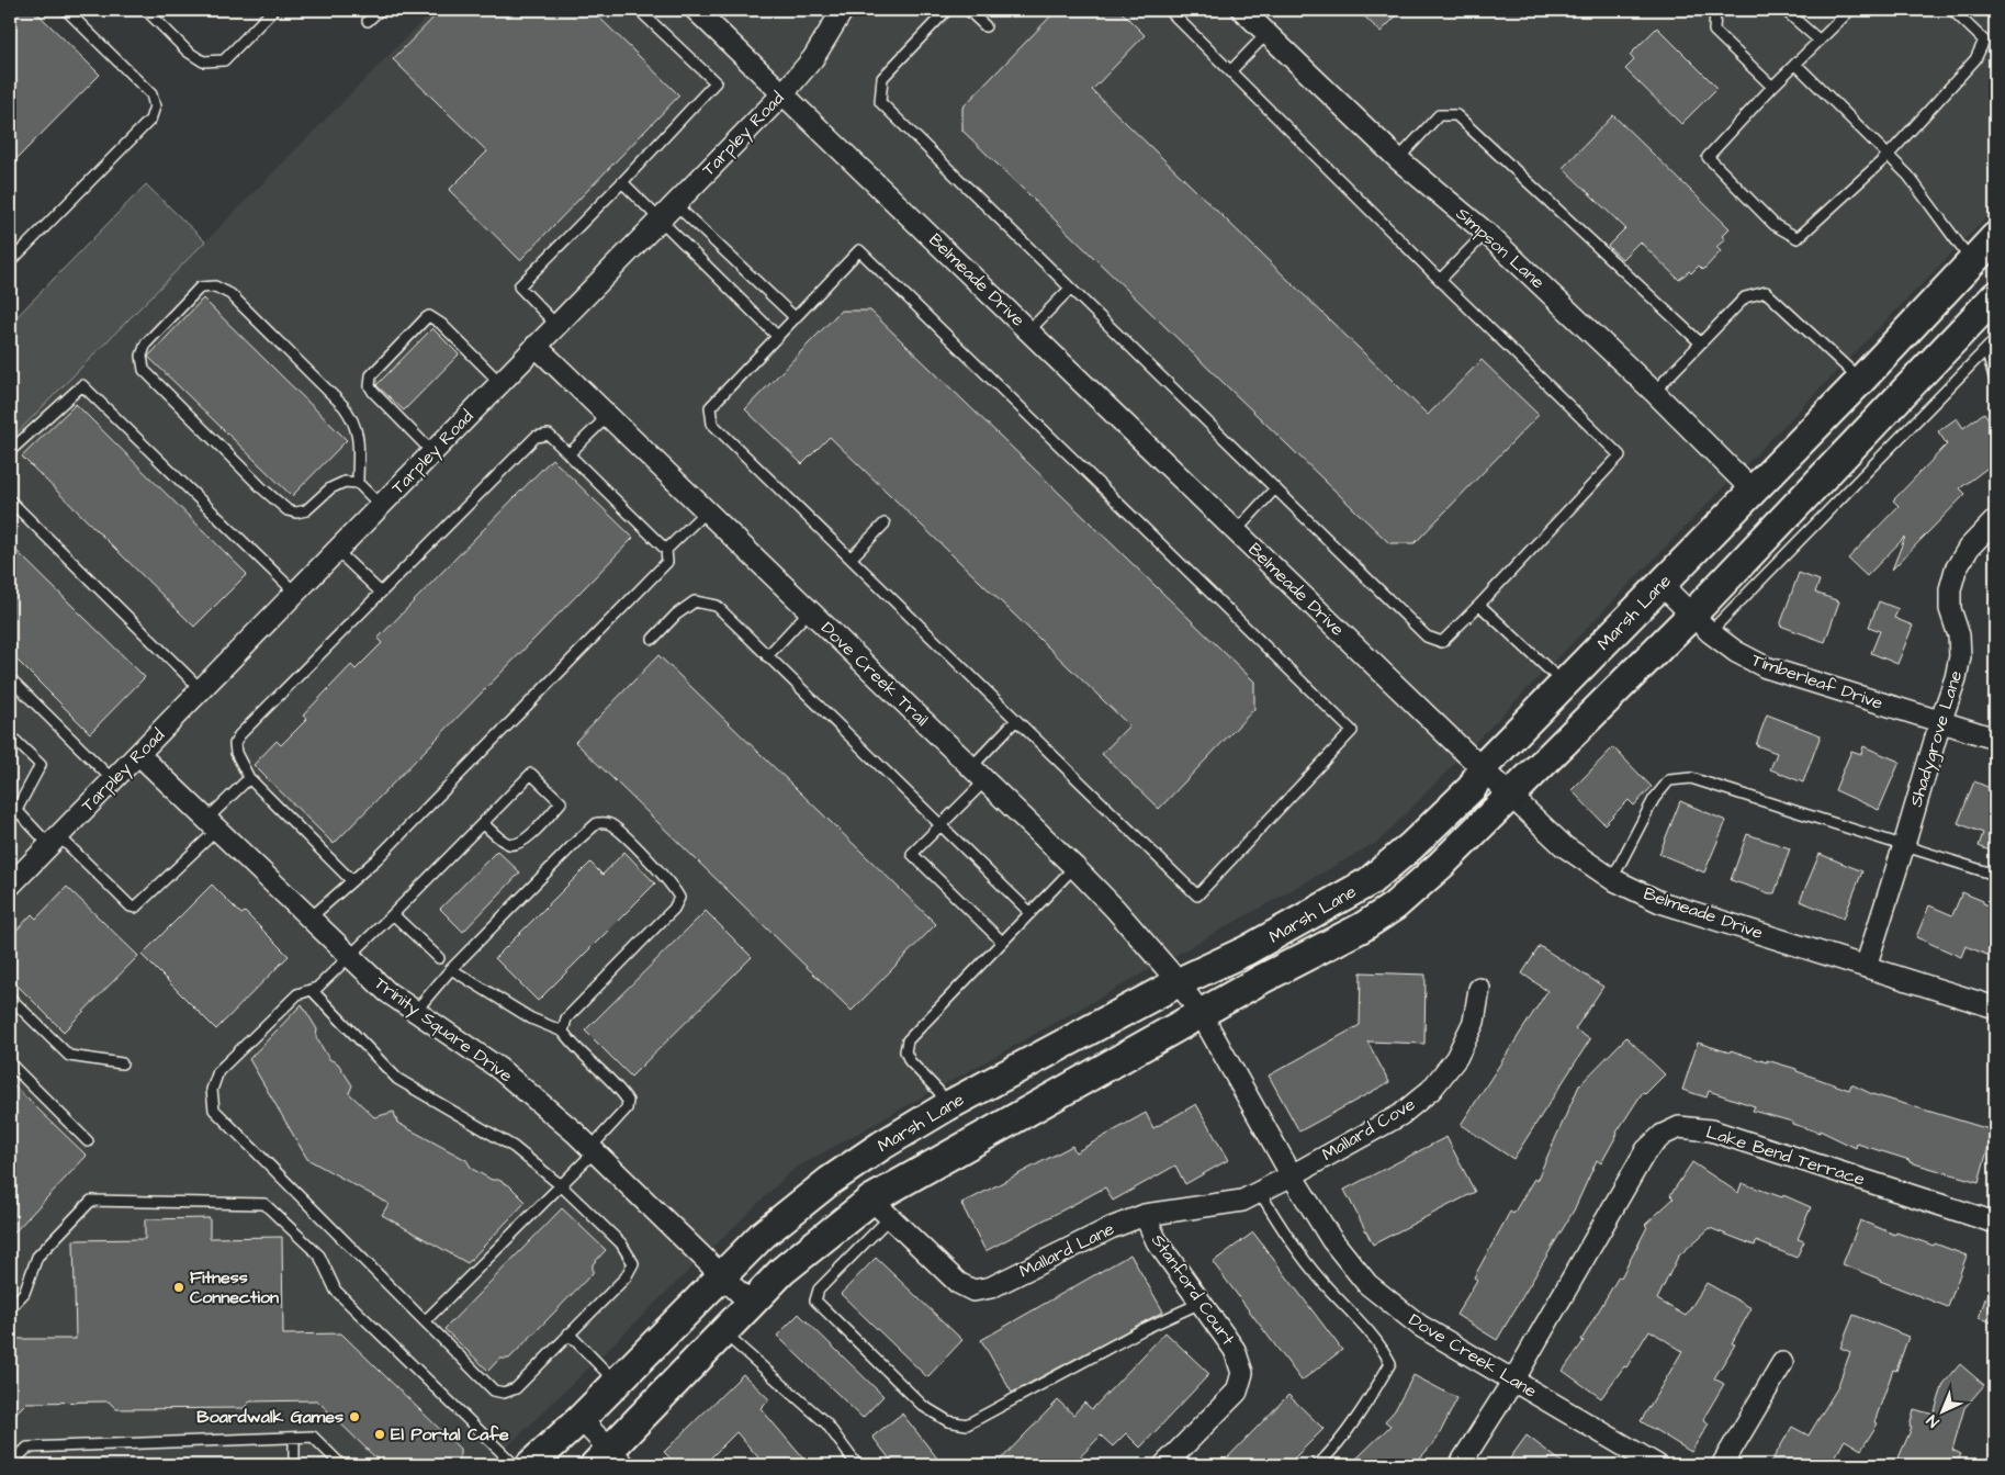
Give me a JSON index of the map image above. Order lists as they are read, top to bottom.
{
  "streets": {
    "main road": ["Marsh Lane"],
    "street": [
      "Tarpley Road",
      "Simpson Lane",
      "Belmeade Drive",
      "Dove Creek Trail",
      "Timberleaf Drive",
      "Shadygrove Lane",
      "Trinity Square Drive",
      "Mallard Cove",
      "Lake Bend Terrace",
      "Mallard Lane",
      "Stanford Court",
      "Dove Creek Lane"
    ]
  },
  "crossings": [
    ["Tarpley Road", "Belmeade Drive"],
    ["Tarpley Road", "Dove Creek Trail"],
    ["Tarpley Road", "Trinity Square Drive"],
    ["Simpson Lane", "Marsh Lane"],
    ["Belmeade Drive", "Marsh Lane"],
    ["Belmeade Drive", "Shadygrove Lane"],
    ["Marsh Lane", "Dove Creek Trail"],
    ["Marsh Lane", "Timberleaf Drive"],
    ["Marsh Lane", "Trinity Square Drive"],
    ["Marsh Lane", "Mallard Lane"],
    ["Marsh Lane", "Dove Creek Lane"],
    ["Dove Creek Trail", "Dove Creek Lane"],
    ["Timberleaf Drive", "Shadygrove Lane"],
    ["Mallard Cove", "Mallard Lane"],
    ["Mallard Cove", "Dove Creek Lane"],
    ["Lake Bend Terrace", "Dove Creek Lane"],
    ["Mallard Lane", "Stanford Court"],
    ["Mallard Lane", "Dove Creek Lane"]
  ],
  "places": ["Fitness Connection", "Boardwalk Games", "El Portal Cafe"],
  "north": "bottom left"
}
